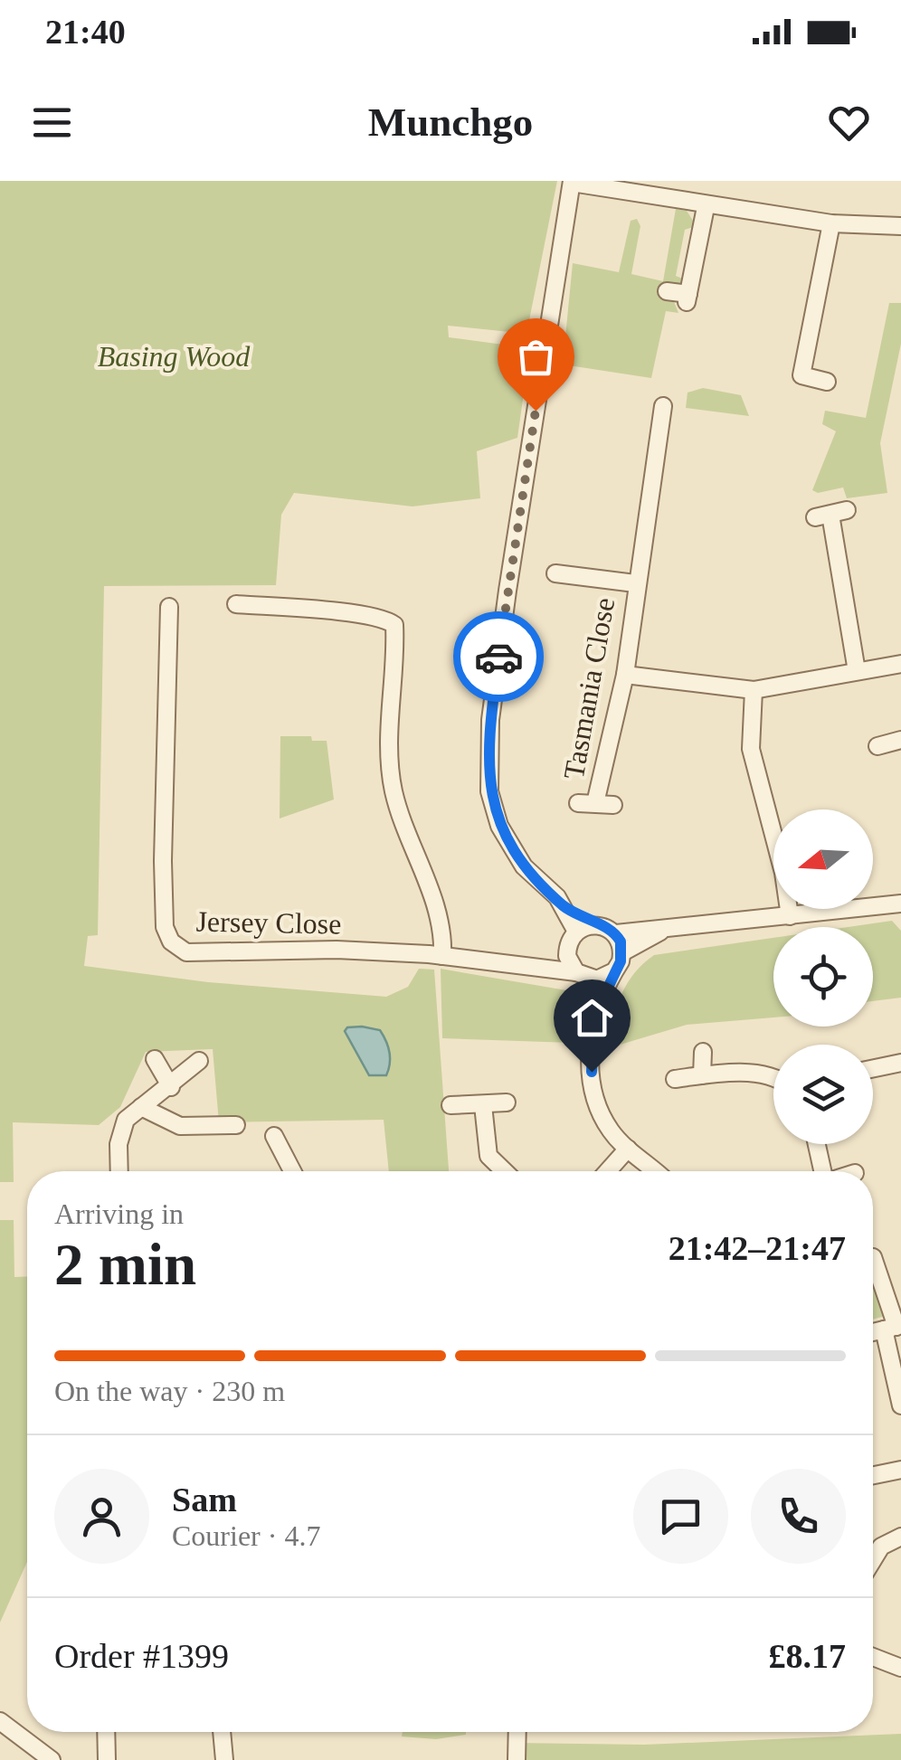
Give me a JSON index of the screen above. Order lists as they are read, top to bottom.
{
  "streets": {
    "street": ["Tasmania Close", "Jersey Close"]
  },
  "parks": ["Basing Wood"],
  "north": "left",
  "page": {
    "status": "21:40",
    "header": "Munchgo",
    "heading": ["2 min", "Arriving in", "21:42–21:47"],
    "panel": [
      "Sam",
      "Courier · 4.7",
      "Order #1399",
      "£8.17"
    ],
    "bar": "On the way · 230 m"
  }
}
